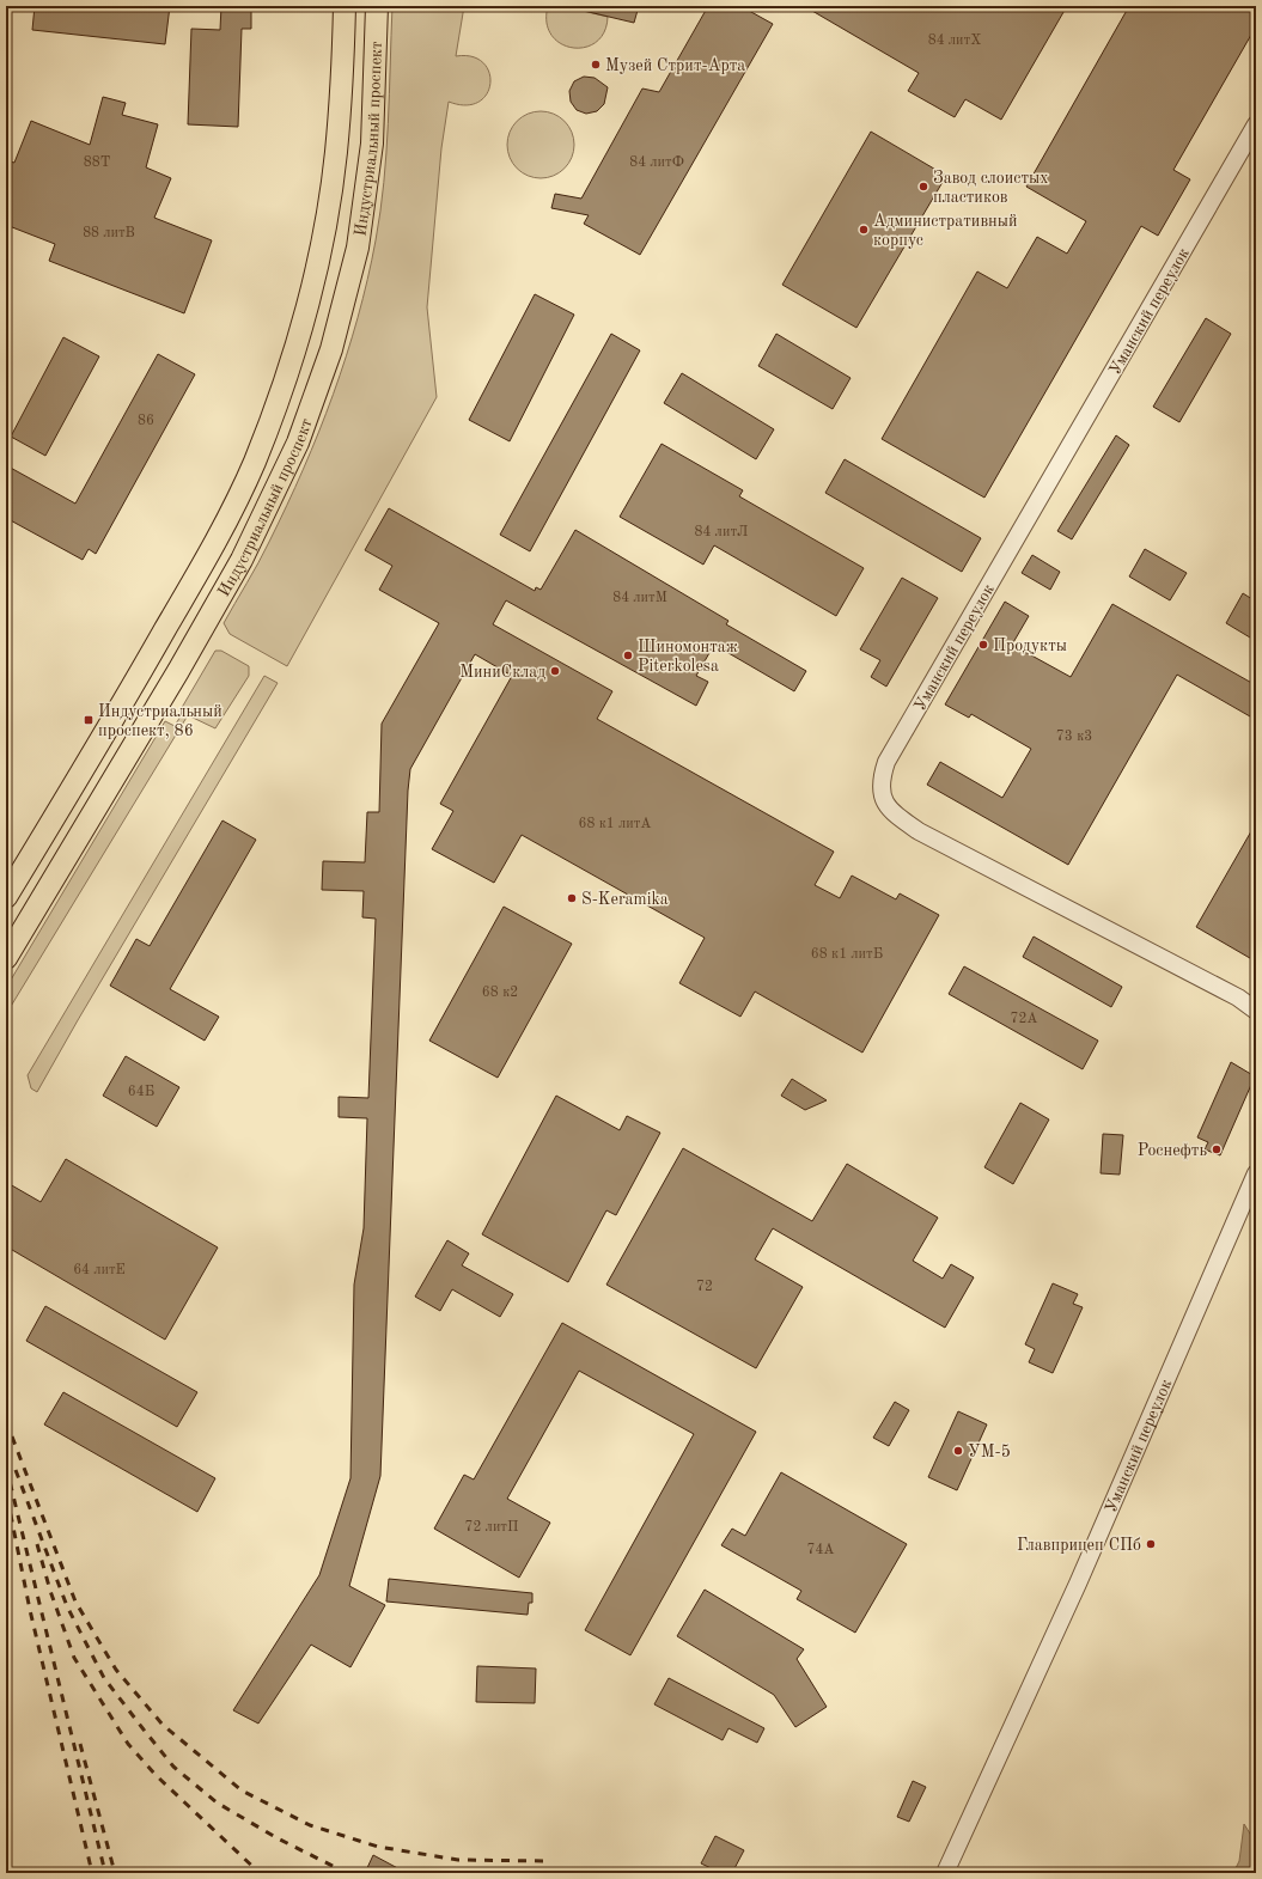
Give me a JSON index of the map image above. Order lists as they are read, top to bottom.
{
  "streets": {
    "main road": ["Индустриальный проспект"],
    "street": ["Уманский переулок"]
  },
  "places": {
    "other": [
      "Музей Стрит-Арта",
      "Завод слоистых пластиков",
      "Административный корпус",
      "Продукты",
      "Шиномонтаж Piterkolesa",
      "МиниСклад",
      "S-Keramika",
      "Роснефть",
      "УМ-5",
      "Главприцеп СПб"
    ],
    "transit": ["Индустриальный проспект, 86"]
  },
  "house_numbers": [
    "84 литХ",
    "88Т",
    "84 литФ",
    "88 литВ",
    "86",
    "84 литЛ",
    "84 литМ",
    "73 к3",
    "68 к1 литА",
    "68 к1 литБ",
    "68 к2",
    "72А",
    "64Б",
    "64 литЕ",
    "72",
    "72 литП",
    "74А"
  ]
}
